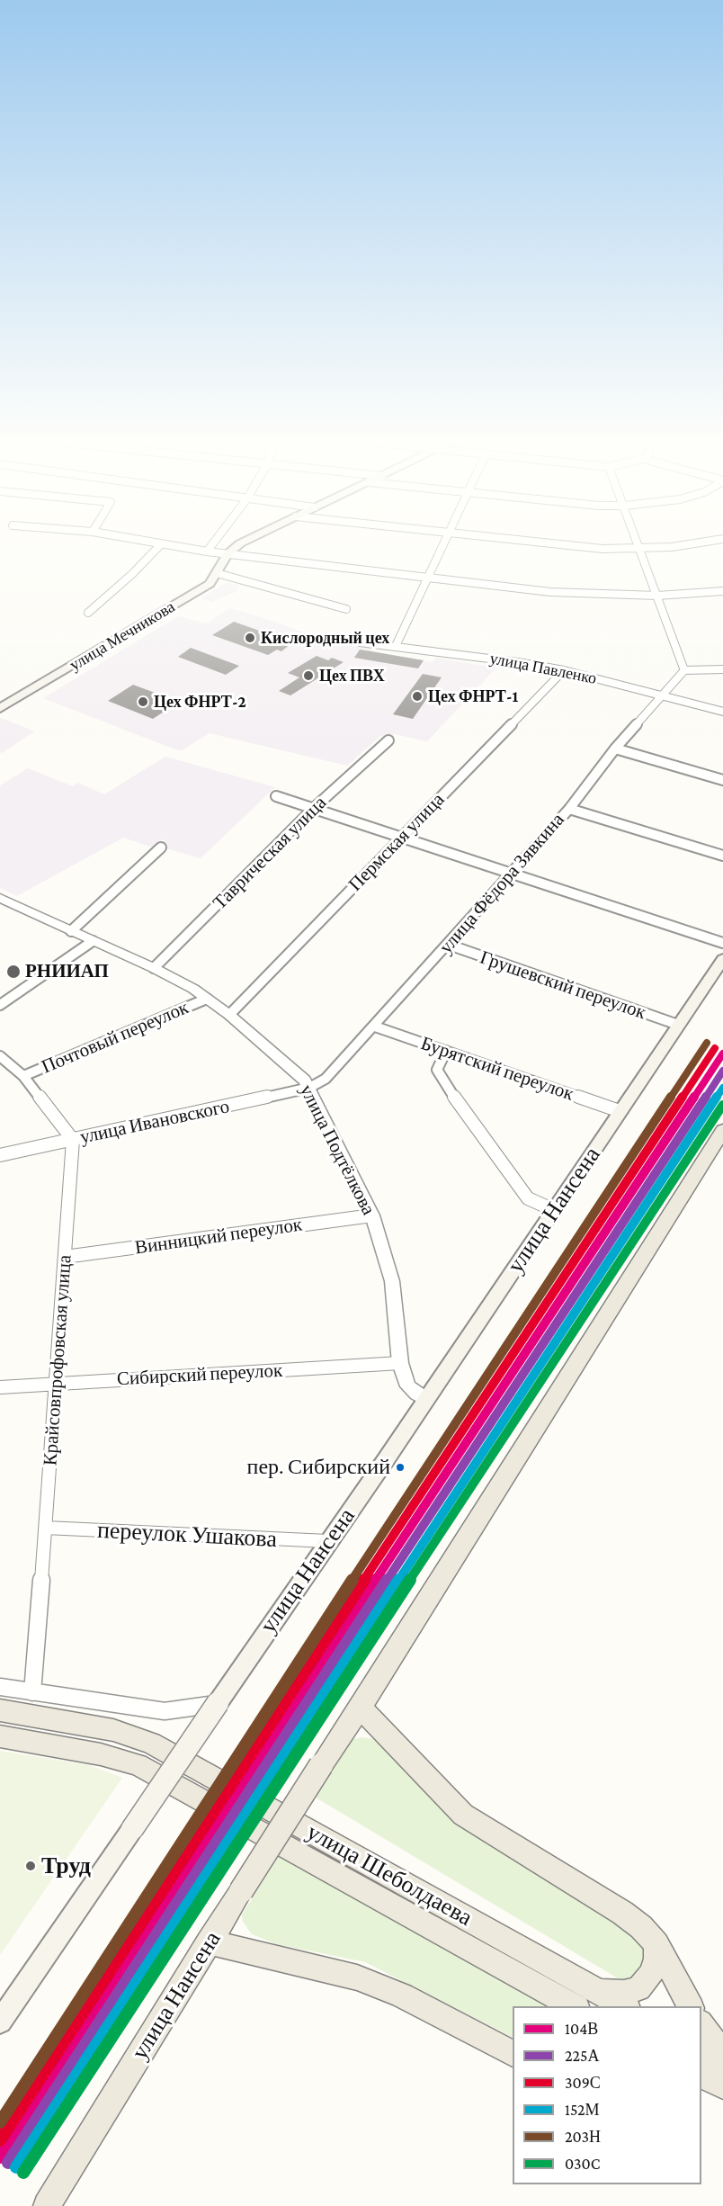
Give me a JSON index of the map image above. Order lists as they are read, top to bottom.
{
  "streets": {
    "main road": ["улица Мечникова", "улица Нансена", "улица Шеболдаева"],
    "street": [
      "улица Павленко",
      "Пермская улица",
      "Таврическая улица",
      "улица Фёдора Зявкина",
      "Грушевский переулок",
      "Почтовый переулок",
      "Бурятский переулок",
      "улица Ивановского",
      "улица Подтёлкова",
      "Винницкий переулок",
      "Крайсовпрофовская улица",
      "Сибирский переулок",
      "переулок Ушакова"
    ]
  },
  "crossings": [
    ["улица Павленко", "Пермская улица"],
    ["улица Павленко", "улица Фёдора Зявкина"],
    ["Пермская улица", "улица Подтёлкова"],
    ["Таврическая улица", "улица Подтёлкова"],
    ["улица Фёдора Зявкина", "Грушевский переулок"],
    ["улица Фёдора Зявкина", "Бурятский переулок"],
    ["улица Фёдора Зявкина", "улица Ивановского"],
    ["улица Фёдора Зявкина", "улица Подтёлкова"],
    ["Грушевский переулок", "улица Нансена"],
    ["Почтовый переулок", "улица Подтёлкова"],
    ["Бурятский переулок", "улица Нансена"],
    ["улица Ивановского", "улица Подтёлкова"],
    ["улица Ивановского", "Крайсовпрофовская улица"],
    ["улица Подтёлкова", "улица Нансена"],
    ["улица Подтёлкова", "Винницкий переулок"],
    ["улица Подтёлкова", "Сибирский переулок"],
    ["улица Нансена", "переулок Ушакова"],
    ["Винницкий переулок", "Крайсовпрофовская улица"],
    ["Крайсовпрофовская улица", "Сибирский переулок"],
    ["Крайсовпрофовская улица", "переулок Ушакова"]
  ],
  "places": [
    "Кислородный цех",
    "Цех ПВХ",
    "Цех ФНРТ-1",
    "Цех ФНРТ-2",
    "РНИИАП",
    "пер. Сибирский",
    "Труд"
  ],
  "lines": [
    "transit line 203Н",
    "transit line 309С",
    "transit line 104В",
    "transit line 225А",
    "transit line 152М",
    "transit line 030C"
  ],
  "legend": [
    "104В",
    "225А",
    "309С",
    "152М",
    "203Н",
    "030C"
  ]
}
